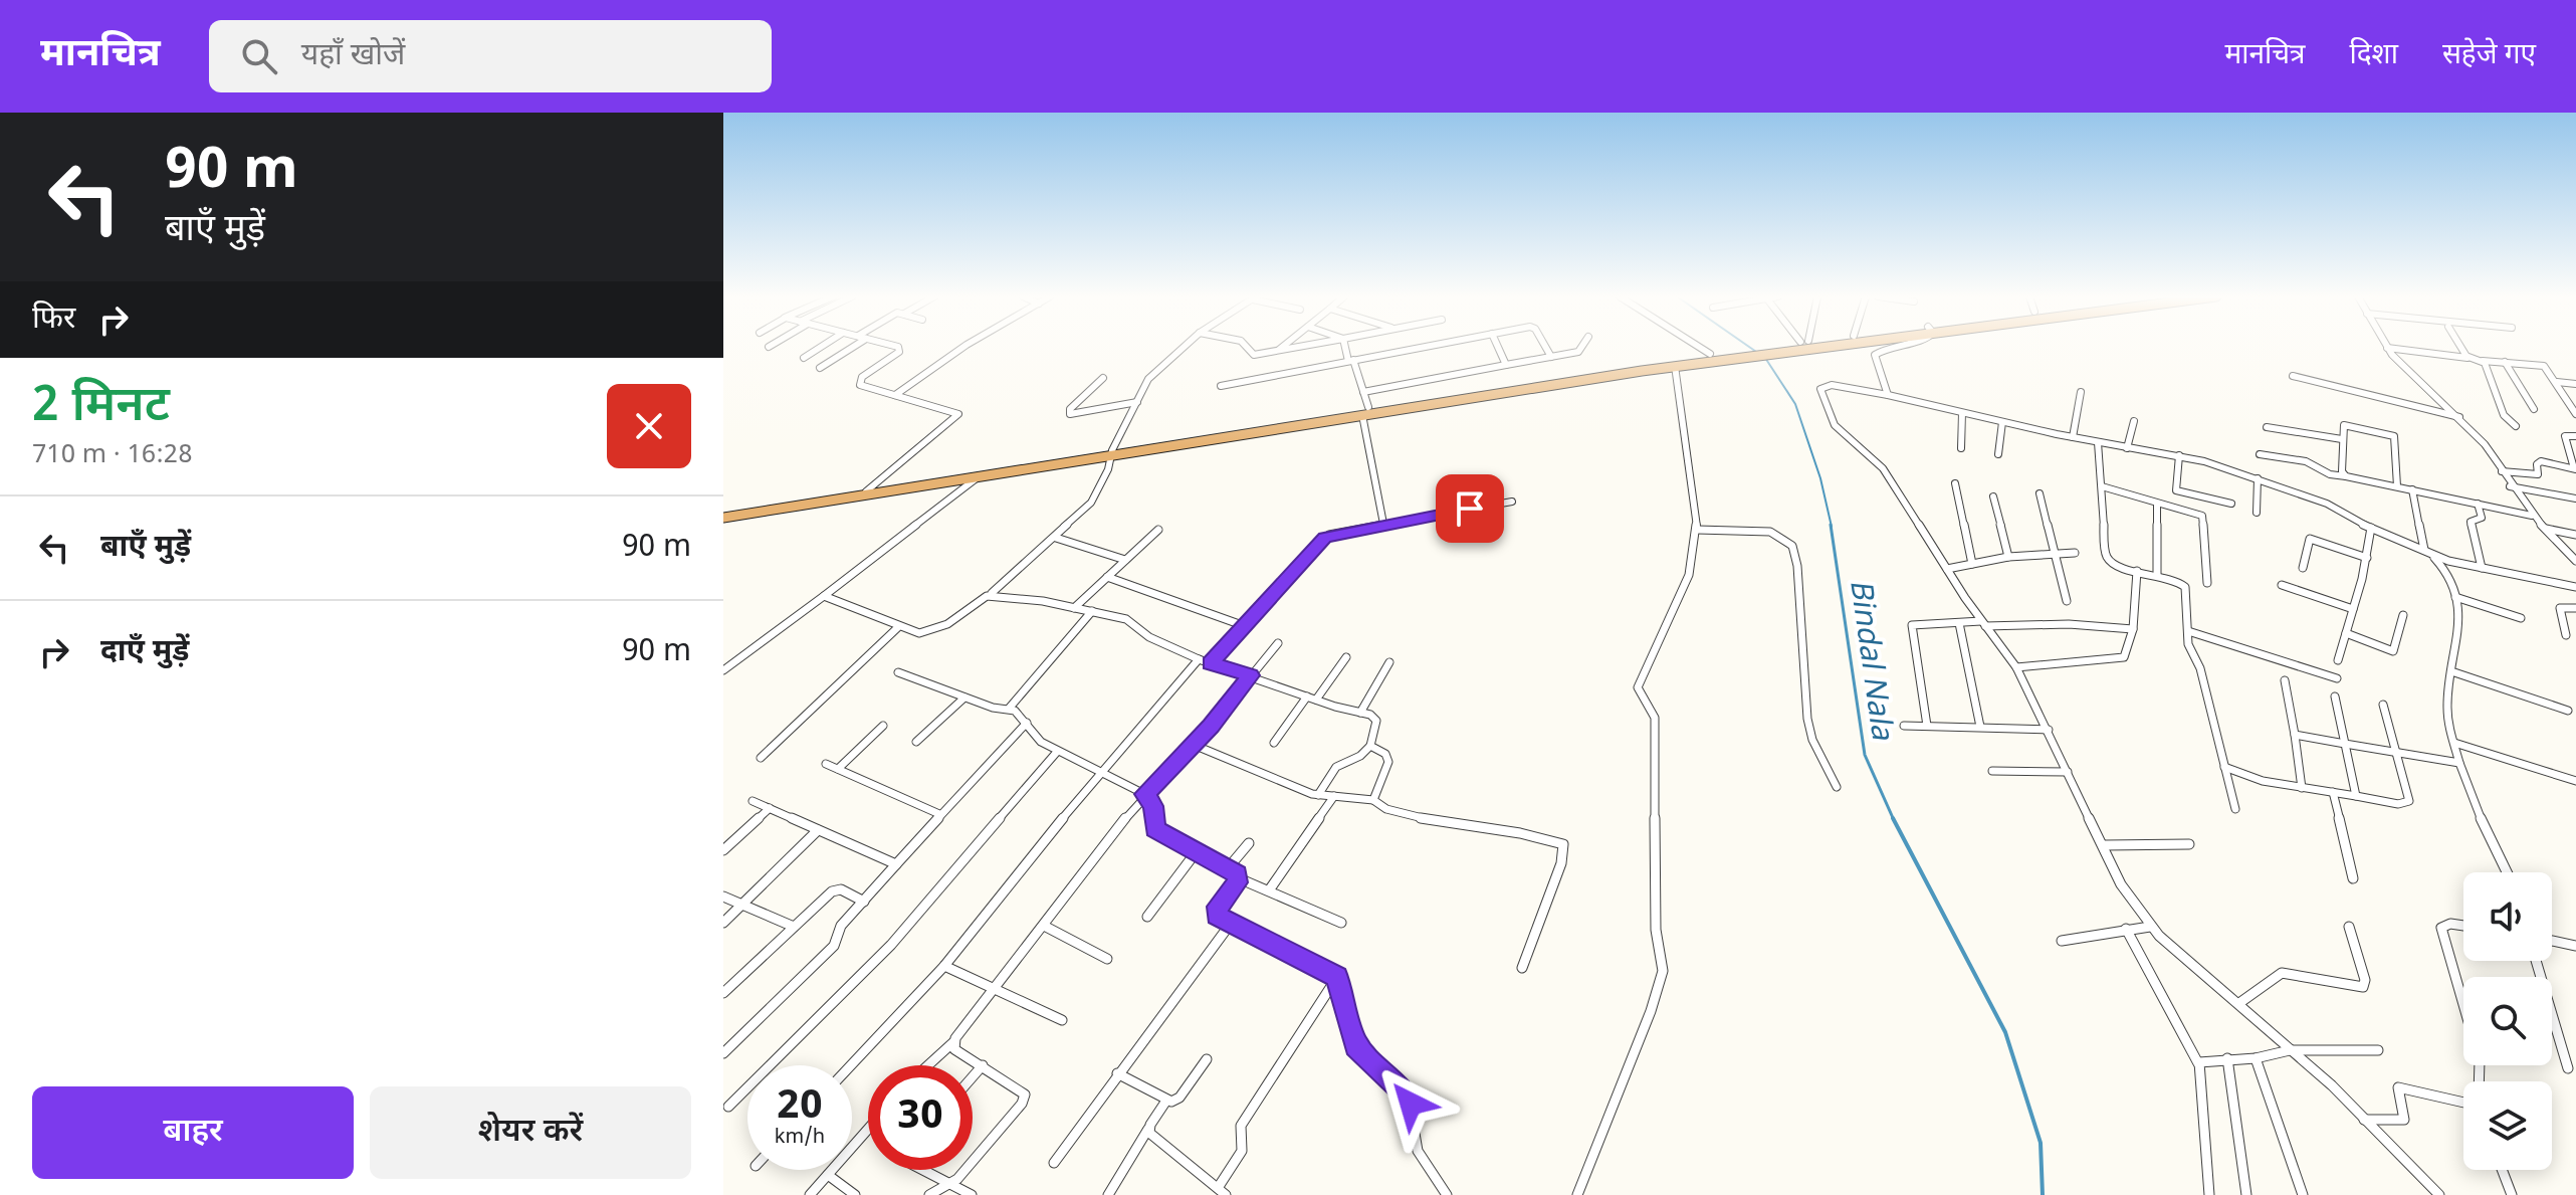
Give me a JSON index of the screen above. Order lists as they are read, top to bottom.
{
  "water": ["Bindal Nala"],
  "page": {
    "header": "मानचित्र",
    "search": "यहाँ खोजें",
    "nav": ["मानचित्र", "दिशा", "सहेजे गए"],
    "turn": ["90 m", "बाएँ मुड़ें"],
    "then": "फिर",
    "heading": ["2 मिनट", "710 m · 16:28"],
    "list": [
      {
        "name": "बाएँ मुड़ें",
        "value": "90 m"
      },
      {
        "name": "दाएँ मुड़ें",
        "value": "90 m"
      }
    ],
    "speed": "20 km/h",
    "limit": "30",
    "buttons": ["बाहर", "शेयर करें"]
  }
}
